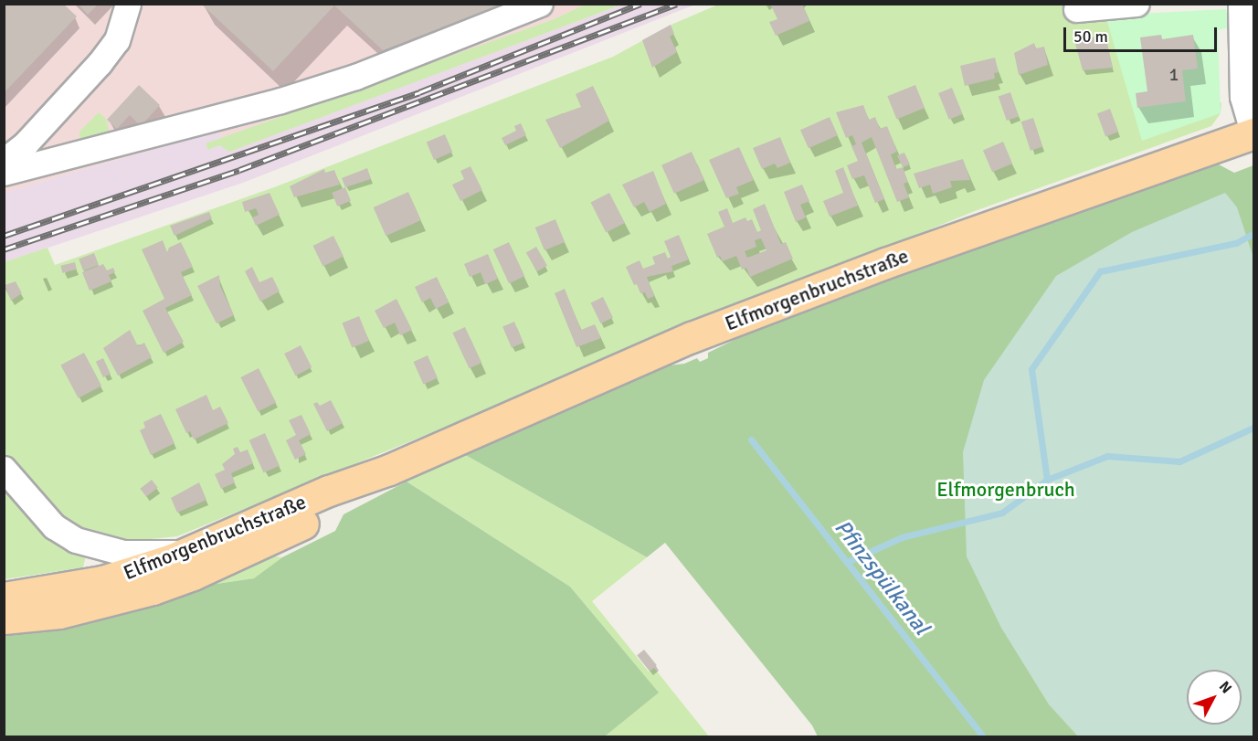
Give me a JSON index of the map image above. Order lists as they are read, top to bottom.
{
  "streets": {
    "main road": ["Elfmorgenbruchstraße"]
  },
  "water": ["Pfinzspülkanal"],
  "parks": ["Elfmorgenbruch"],
  "house_numbers": ["1"],
  "scale_bar": "50 m",
  "north": "top right"
}
